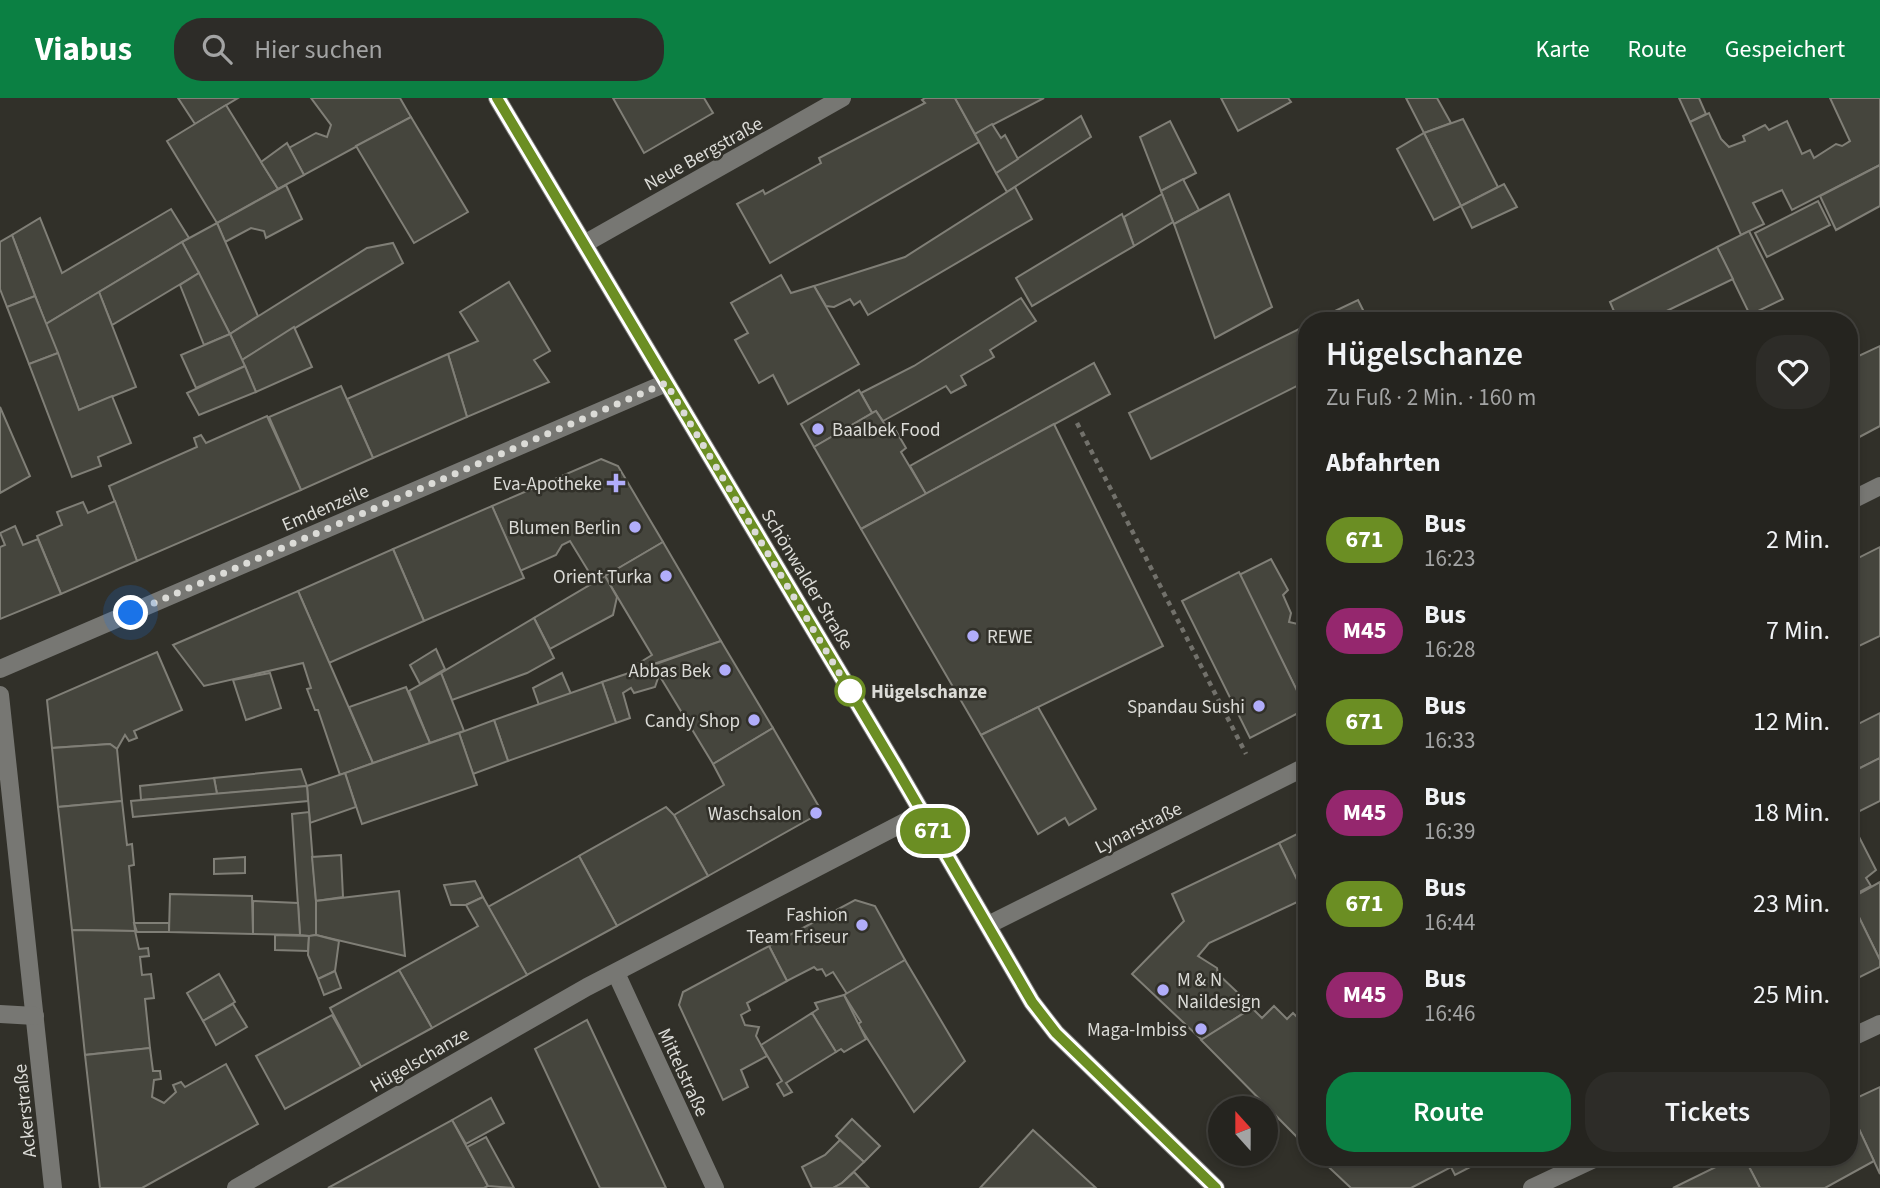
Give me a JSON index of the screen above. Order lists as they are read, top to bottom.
{
  "streets": {
    "street": [
      "Neue Bergstraße",
      "Emdenzeile",
      "Schönwalder Straße",
      "Lynarstraße",
      "Hügelschanze",
      "Mittelstraße",
      "Ackerstraße"
    ]
  },
  "crossings": [
    ["Neue Bergstraße", "Schönwalder Straße"],
    ["Emdenzeile", "Schönwalder Straße"],
    ["Schönwalder Straße", "Lynarstraße"],
    ["Schönwalder Straße", "Hügelschanze"],
    ["Hügelschanze", "Mittelstraße"]
  ],
  "places": {
    "other": [
      "Baalbek Food",
      "Blumen Berlin",
      "Orient Turka",
      "REWE",
      "Abbas Bek",
      "Hügelschanze",
      "Spandau Sushi",
      "Candy Shop",
      "Waschsalon",
      "Fashion Team Friseur",
      "M & N Naildesign",
      "Maga-Imbiss"
    ],
    "health": ["Eva-Apotheke"]
  },
  "lines": ["bus line 671"],
  "north": "top",
  "page": {
    "header": "Viabus",
    "search": "Hier suchen",
    "nav": ["Karte", "Route", "Gespeichert"],
    "on_map": "671",
    "heading": [
      ["Hügelschanze", "Zu Fuß · 2 Min. · 160 m"],
      "Abfahrten"
    ],
    "list": [
      {
        "mark": "671",
        "name": "Bus",
        "note": "16:23",
        "value": "2 Min."
      },
      {
        "mark": "M45",
        "name": "Bus",
        "note": "16:28",
        "value": "7 Min."
      },
      {
        "mark": "671",
        "name": "Bus",
        "note": "16:33",
        "value": "12 Min."
      },
      {
        "mark": "M45",
        "name": "Bus",
        "note": "16:39",
        "value": "18 Min."
      },
      {
        "mark": "671",
        "name": "Bus",
        "note": "16:44",
        "value": "23 Min."
      },
      {
        "mark": "M45",
        "name": "Bus",
        "note": "16:46",
        "value": "25 Min."
      }
    ],
    "buttons": ["Route", "Tickets"]
  }
}
